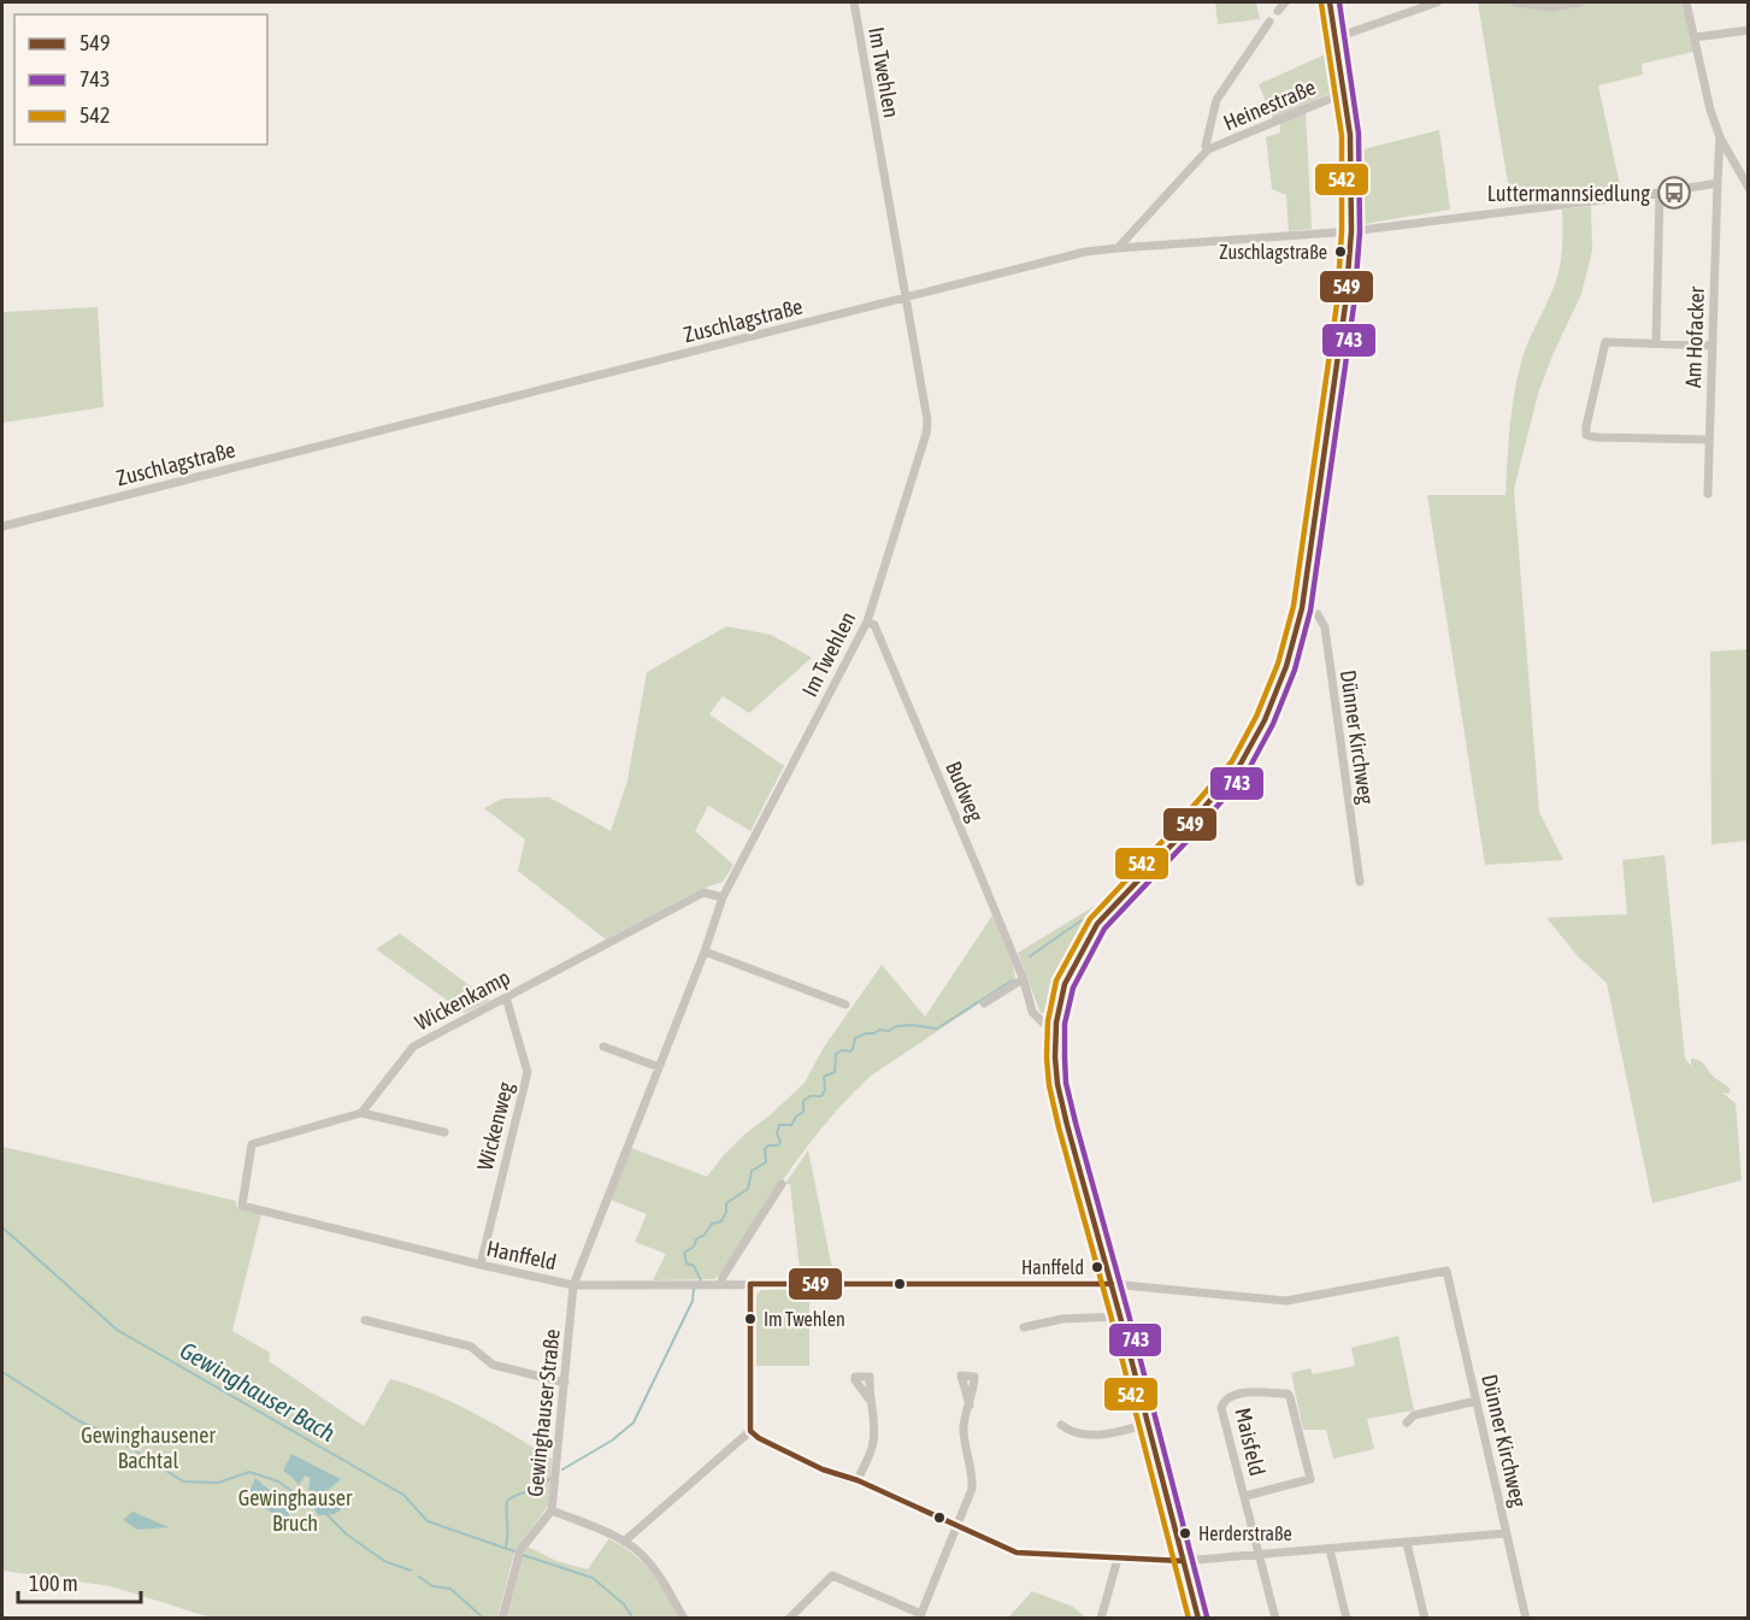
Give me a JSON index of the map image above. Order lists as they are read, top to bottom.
{
  "streets": {
    "street": [
      "Im Twehlen",
      "Heinestraße",
      "Zuschlagstraße",
      "Am Hofacker",
      "Dünner Kirchweg",
      "Budweg",
      "Wickenkamp",
      "Wickenweg",
      "Hanffeld",
      "Gewinghauser Straße",
      "Maisfeld"
    ]
  },
  "crossings": [
    ["Im Twehlen", "Zuschlagstraße"],
    ["Im Twehlen", "Budweg"],
    ["Im Twehlen", "Wickenkamp"],
    ["Im Twehlen", "Hanffeld"],
    ["Im Twehlen", "Gewinghauser Straße"],
    ["Heinestraße", "Zuschlagstraße"],
    ["Zuschlagstraße", "Am Hofacker"],
    ["Dünner Kirchweg", "Hanffeld"],
    ["Wickenkamp", "Wickenweg"],
    ["Wickenkamp", "Hanffeld"],
    ["Wickenweg", "Hanffeld"],
    ["Hanffeld", "Gewinghauser Straße"]
  ],
  "water": ["Gewinghauser Bach"],
  "parks": ["Gewinghausener Bachtal", "Gewinghauser Bruch"],
  "places": {
    "bus stop": ["Luttermannsiedlung"],
    "other": [
      "Zuschlagstraße",
      "Hanffeld",
      "Im Twehlen",
      "Herderstraße"
    ]
  },
  "lines": ["transit line 549", "transit line 743", "transit line 542"],
  "legend": ["549", "743", "542"],
  "scale_bar": "100 m"
}
